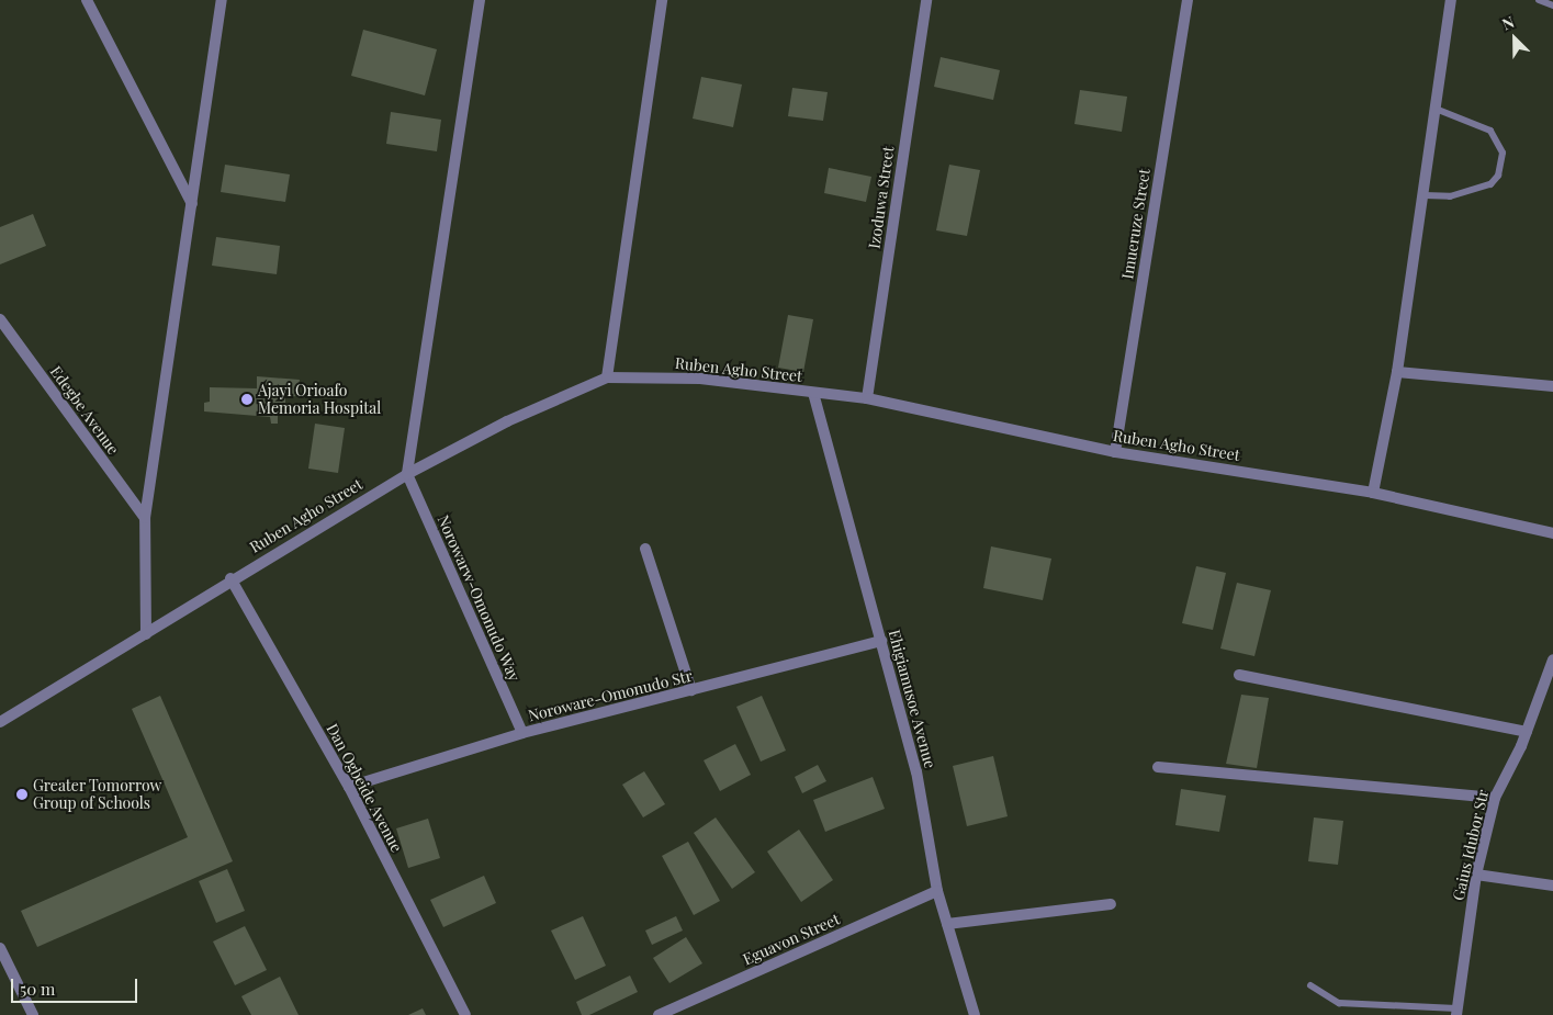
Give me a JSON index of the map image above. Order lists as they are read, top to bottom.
{
  "streets": {
    "street": [
      "Izoduwa Street",
      "Imueruze Street",
      "Ruben Agho Street",
      "Edegbe Avenue",
      "Norowarw-Omonudo Way",
      "Noroware-Omonudo Str",
      "Ehigiamusoe Avenue",
      "Dan Ogbeide Avenue",
      "Gaius Idubor Str",
      "Eguavon Street"
    ]
  },
  "crossings": [
    ["Izoduwa Street", "Ruben Agho Street"],
    ["Imueruze Street", "Ruben Agho Street"],
    ["Ruben Agho Street", "Norowarw-Omonudo Way"],
    ["Ruben Agho Street", "Ehigiamusoe Avenue"],
    ["Ruben Agho Street", "Dan Ogbeide Avenue"],
    ["Norowarw-Omonudo Way", "Noroware-Omonudo Str"],
    ["Noroware-Omonudo Str", "Ehigiamusoe Avenue"],
    ["Noroware-Omonudo Str", "Dan Ogbeide Avenue"],
    ["Ehigiamusoe Avenue", "Eguavon Street"]
  ],
  "places": ["Ajayi Orioafo Memoria Hospital", "Greater Tomorrow Group of Schools"],
  "scale_bar": "50 m",
  "north": "top left"
}
